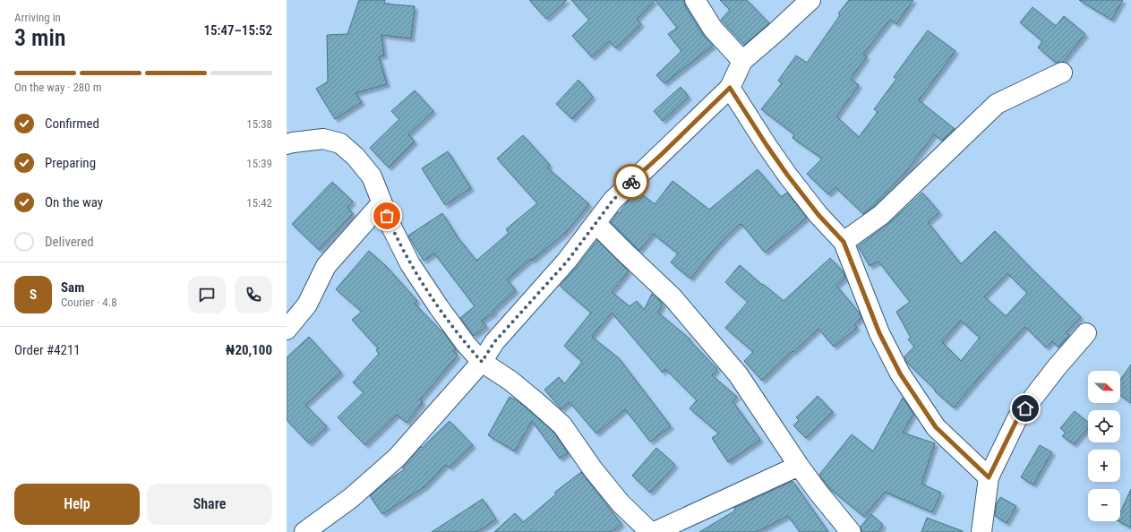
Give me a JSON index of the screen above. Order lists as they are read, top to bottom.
{
  "north": "right",
  "page": {
    "heading": ["3 min", "Arriving in", "15:47–15:52"],
    "panel": [
      "Sam",
      "Courier · 4.8",
      "Order #4211",
      "₦20,100"
    ],
    "bar": "On the way · 280 m",
    "list": [
      ["Confirmed", "15:38"],
      ["Preparing", "15:39"],
      ["On the way", "15:42"],
      "Delivered"
    ],
    "round": "S",
    "map_buttons": ["+", "−"],
    "buttons": ["Help", "Share"]
  }
}
